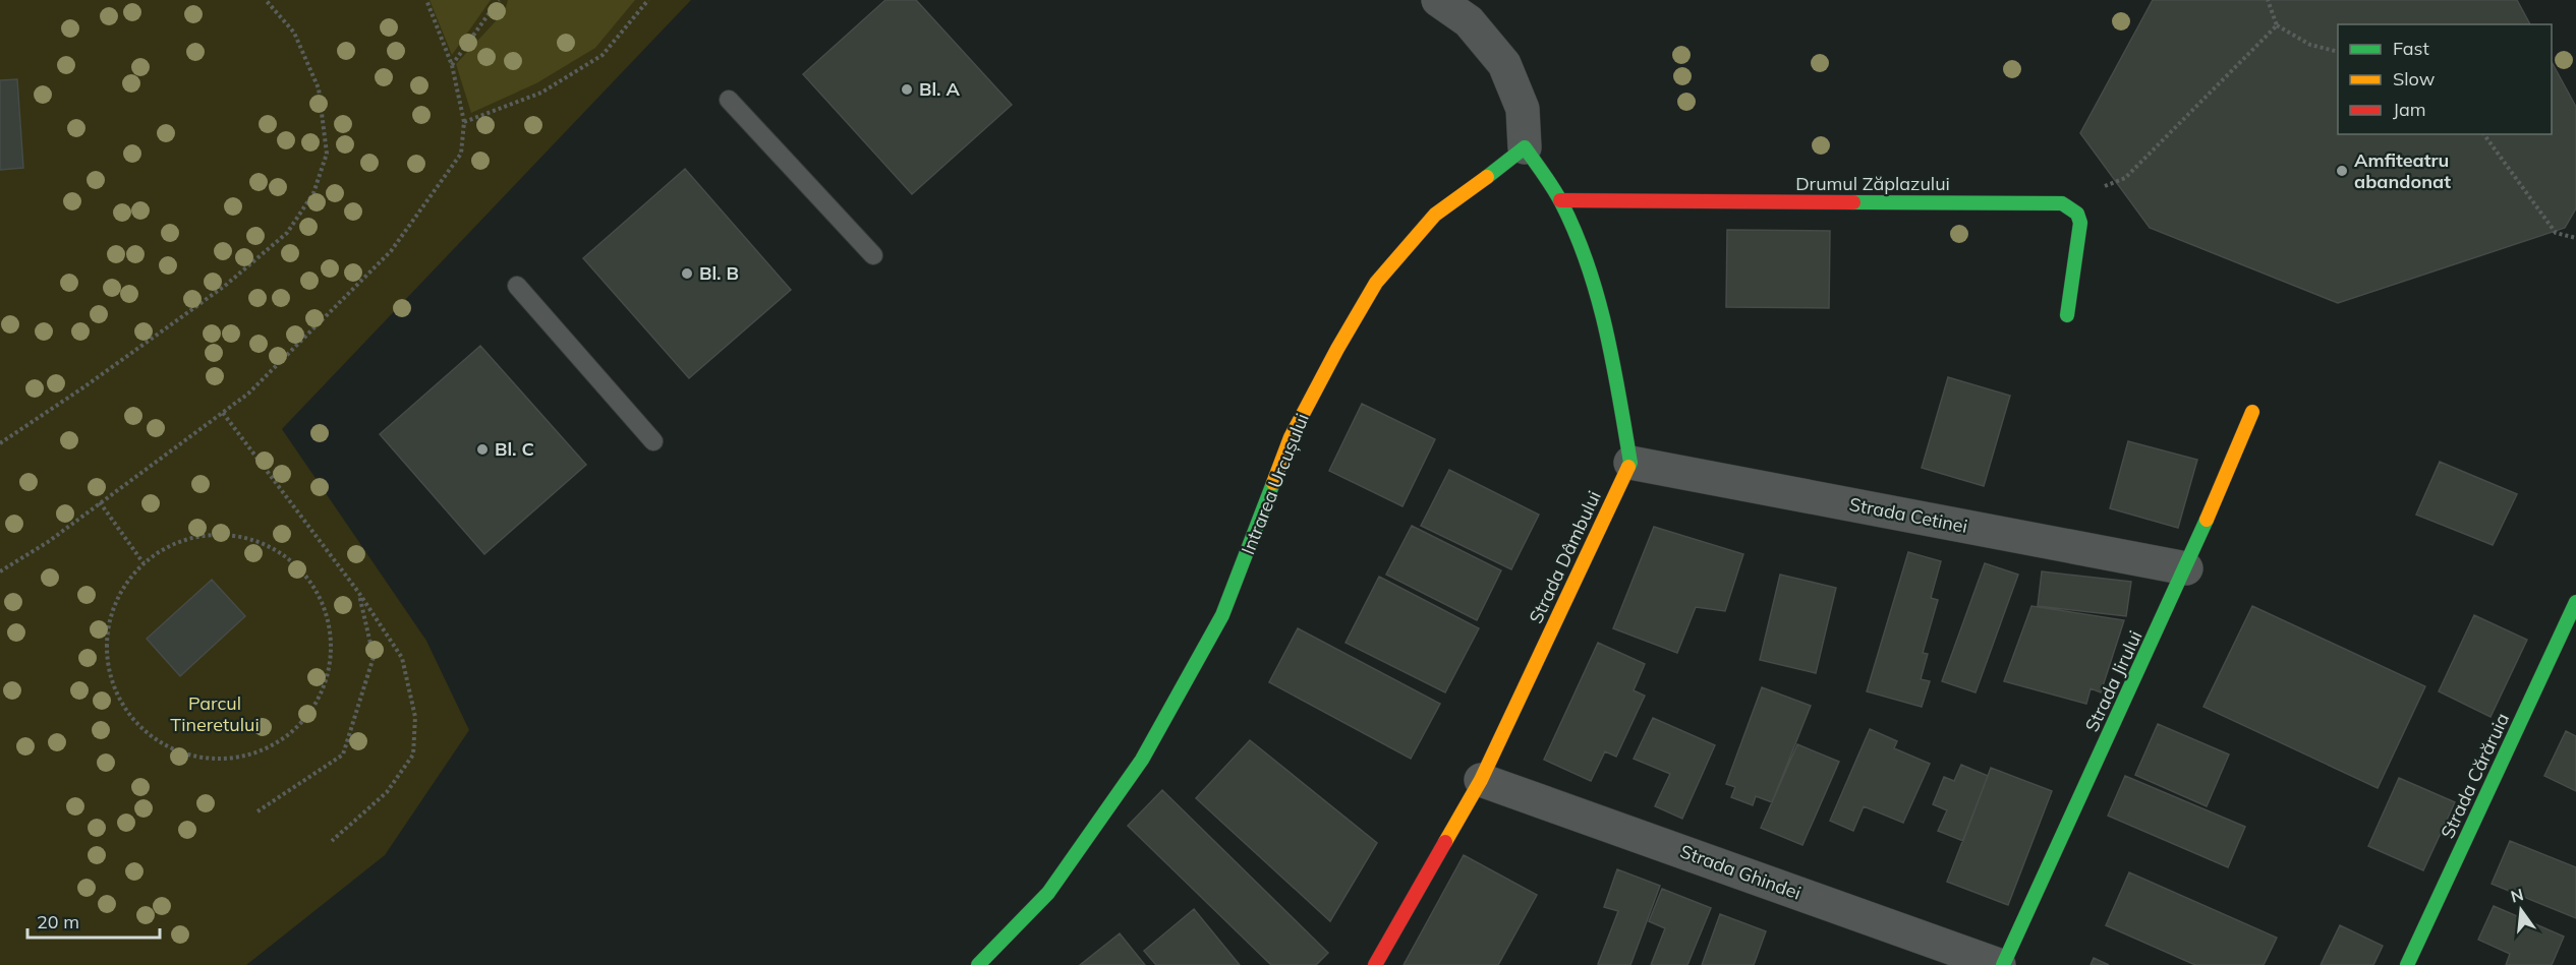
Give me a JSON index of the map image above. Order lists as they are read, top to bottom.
{
  "streets": {
    "street": [
      "Drumul Zăplazului",
      "Intrarea Urcușului",
      "Strada Cetinei",
      "Strada Dâmbului",
      "Strada Jirului",
      "Strada Cărăruia",
      "Strada Ghindei"
    ]
  },
  "crossings": [
    ["Strada Cetinei", "Strada Dâmbului"],
    ["Strada Cetinei", "Strada Jirului"],
    ["Strada Dâmbului", "Strada Ghindei"],
    ["Strada Jirului", "Strada Ghindei"]
  ],
  "parks": ["Parcul Tineretului"],
  "places": [
    "Bl. A",
    "Amfiteatru abandonat",
    "Bl. B",
    "Bl. C"
  ],
  "legend": ["Fast", "Slow", "Jam"],
  "scale_bar": "20 m",
  "north": "top"
}
